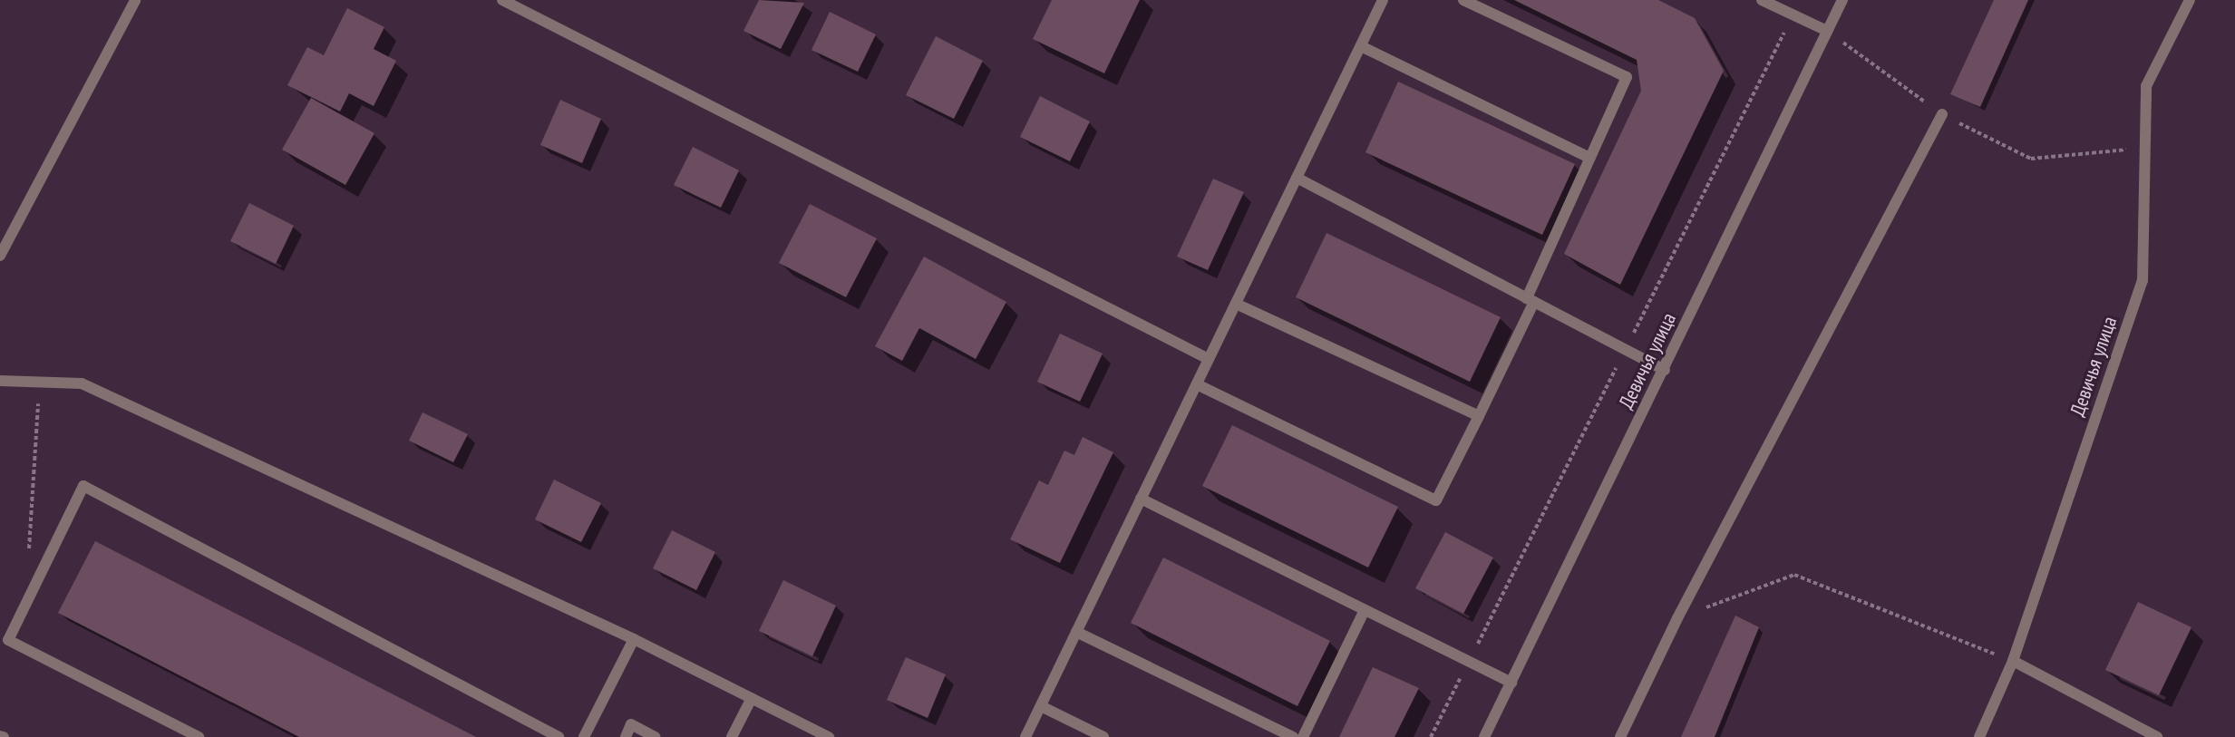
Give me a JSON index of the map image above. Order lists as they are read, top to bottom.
{
  "streets": {
    "street": ["Девичья улица"]
  }
}
